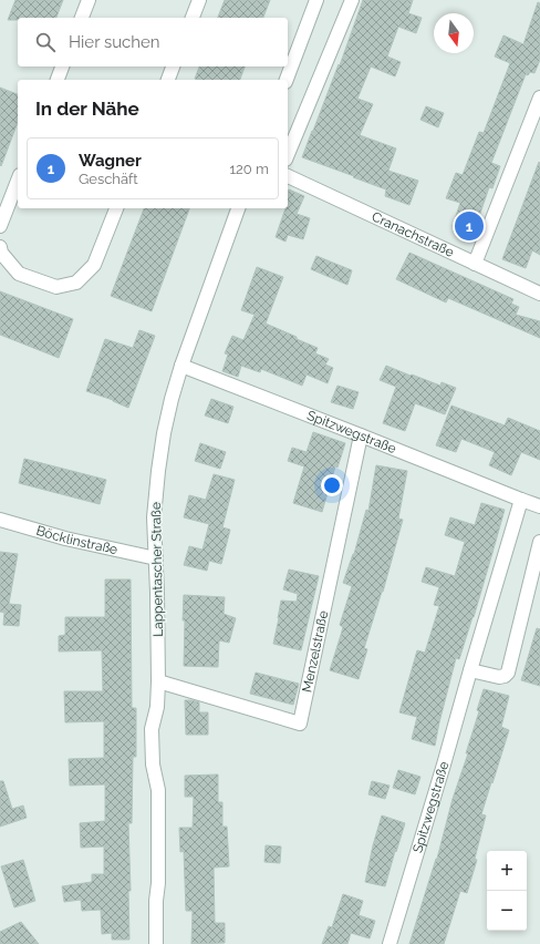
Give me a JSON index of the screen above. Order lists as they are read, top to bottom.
{
  "streets": {
    "street": [
      "Cranachstraße",
      "Spitzwegstraße",
      "Böcklinstraße",
      "Lappentascher Straße",
      "Menzelstraße"
    ]
  },
  "crossings": [
    ["Spitzwegstraße", "Lappentascher Straße"],
    ["Spitzwegstraße", "Menzelstraße"],
    ["Böcklinstraße", "Lappentascher Straße"],
    ["Lappentascher Straße", "Menzelstraße"]
  ],
  "north": "bottom",
  "page": {
    "search": "Hier suchen",
    "heading": "In der Nähe",
    "list": [
      {
        "mark": "1",
        "name": "Wagner",
        "note": "Geschäft",
        "value": "120 m"
      }
    ],
    "pins": "1",
    "map_buttons": ["+", "−"]
  }
}
